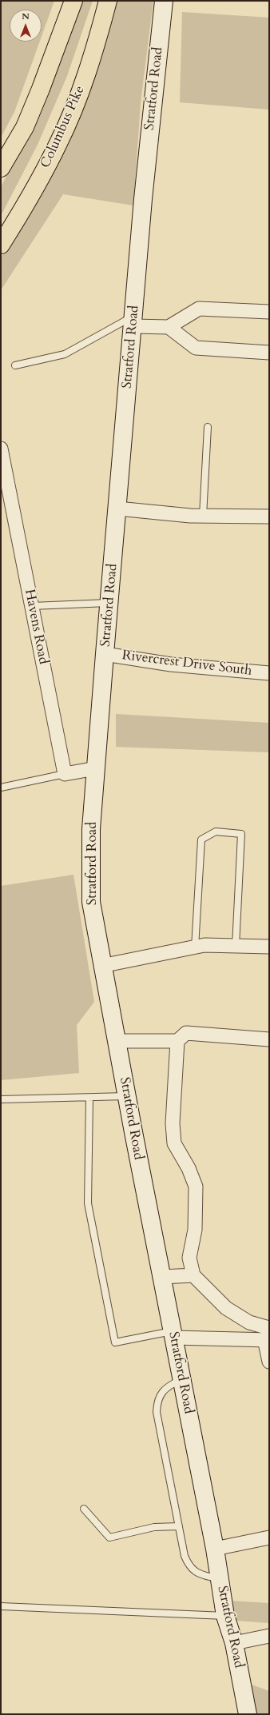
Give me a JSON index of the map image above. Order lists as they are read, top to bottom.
{
  "streets": {
    "highway": ["Columbus Pike"],
    "street": ["Stratford Road", "Havens Road", "Rivercrest Drive South"]
  },
  "crossings": [
    ["Stratford Road", "Rivercrest Drive South"]
  ],
  "north": "top"
}
